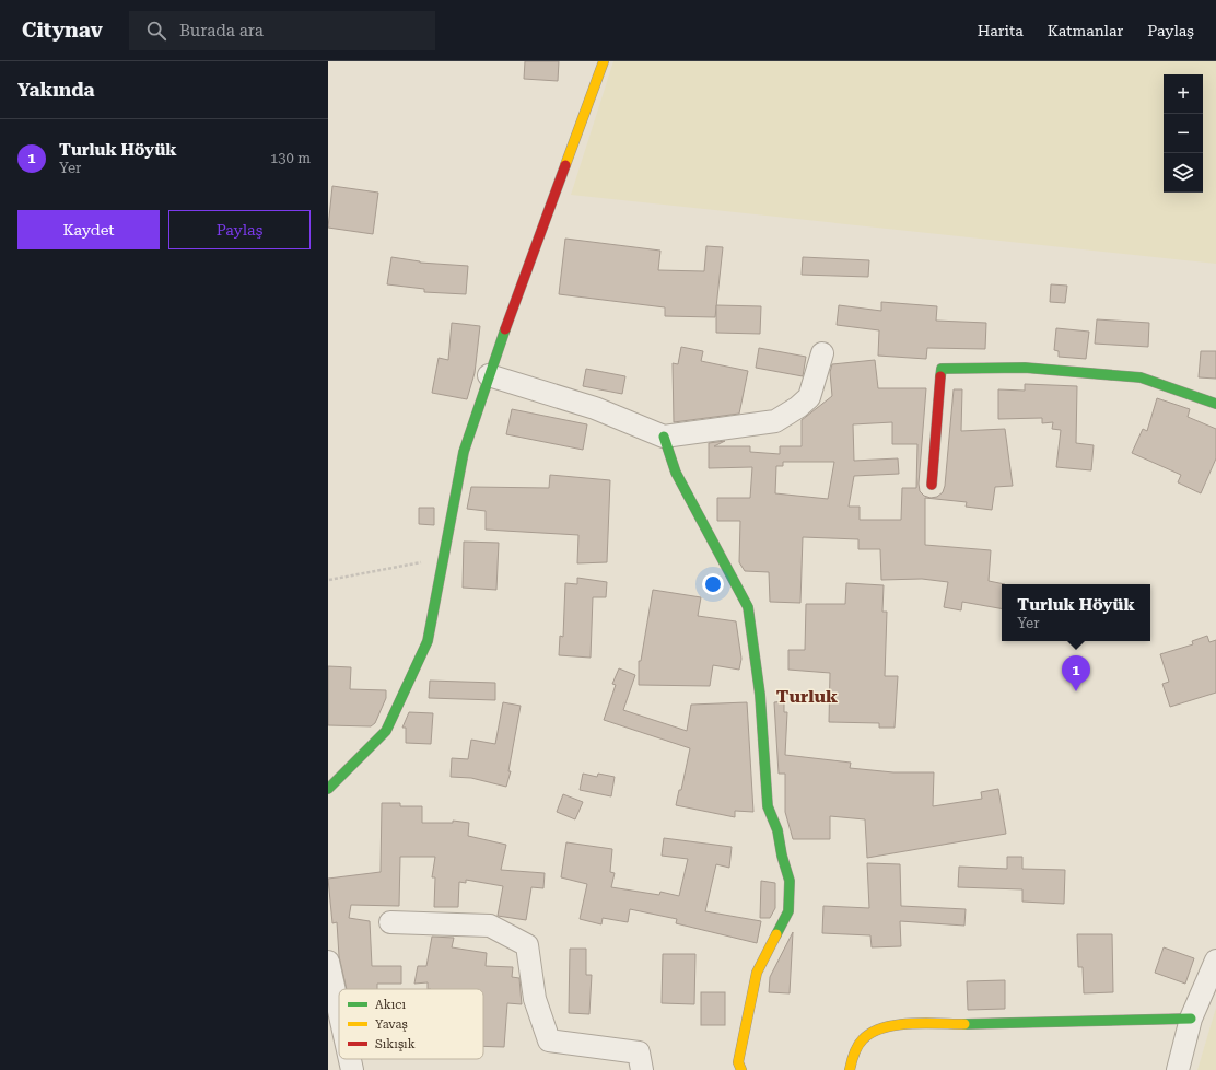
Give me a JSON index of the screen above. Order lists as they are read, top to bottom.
{
  "districts": ["Turluk"],
  "legend": ["Akıcı", "Yavaş", "Sıkışık"],
  "page": {
    "header": "Citynav",
    "search": "Burada ara",
    "nav": ["Harita", "Katmanlar", "Paylaş"],
    "heading": "Yakında",
    "map_buttons": ["+", "−"],
    "list": [
      {
        "mark": "1",
        "name": "Turluk Höyük",
        "note": "Yer",
        "value": "130 m"
      }
    ],
    "buttons": ["Kaydet", "Paylaş"],
    "popup": ["Turluk Höyük", "Yer"],
    "pins": "1"
  }
}
